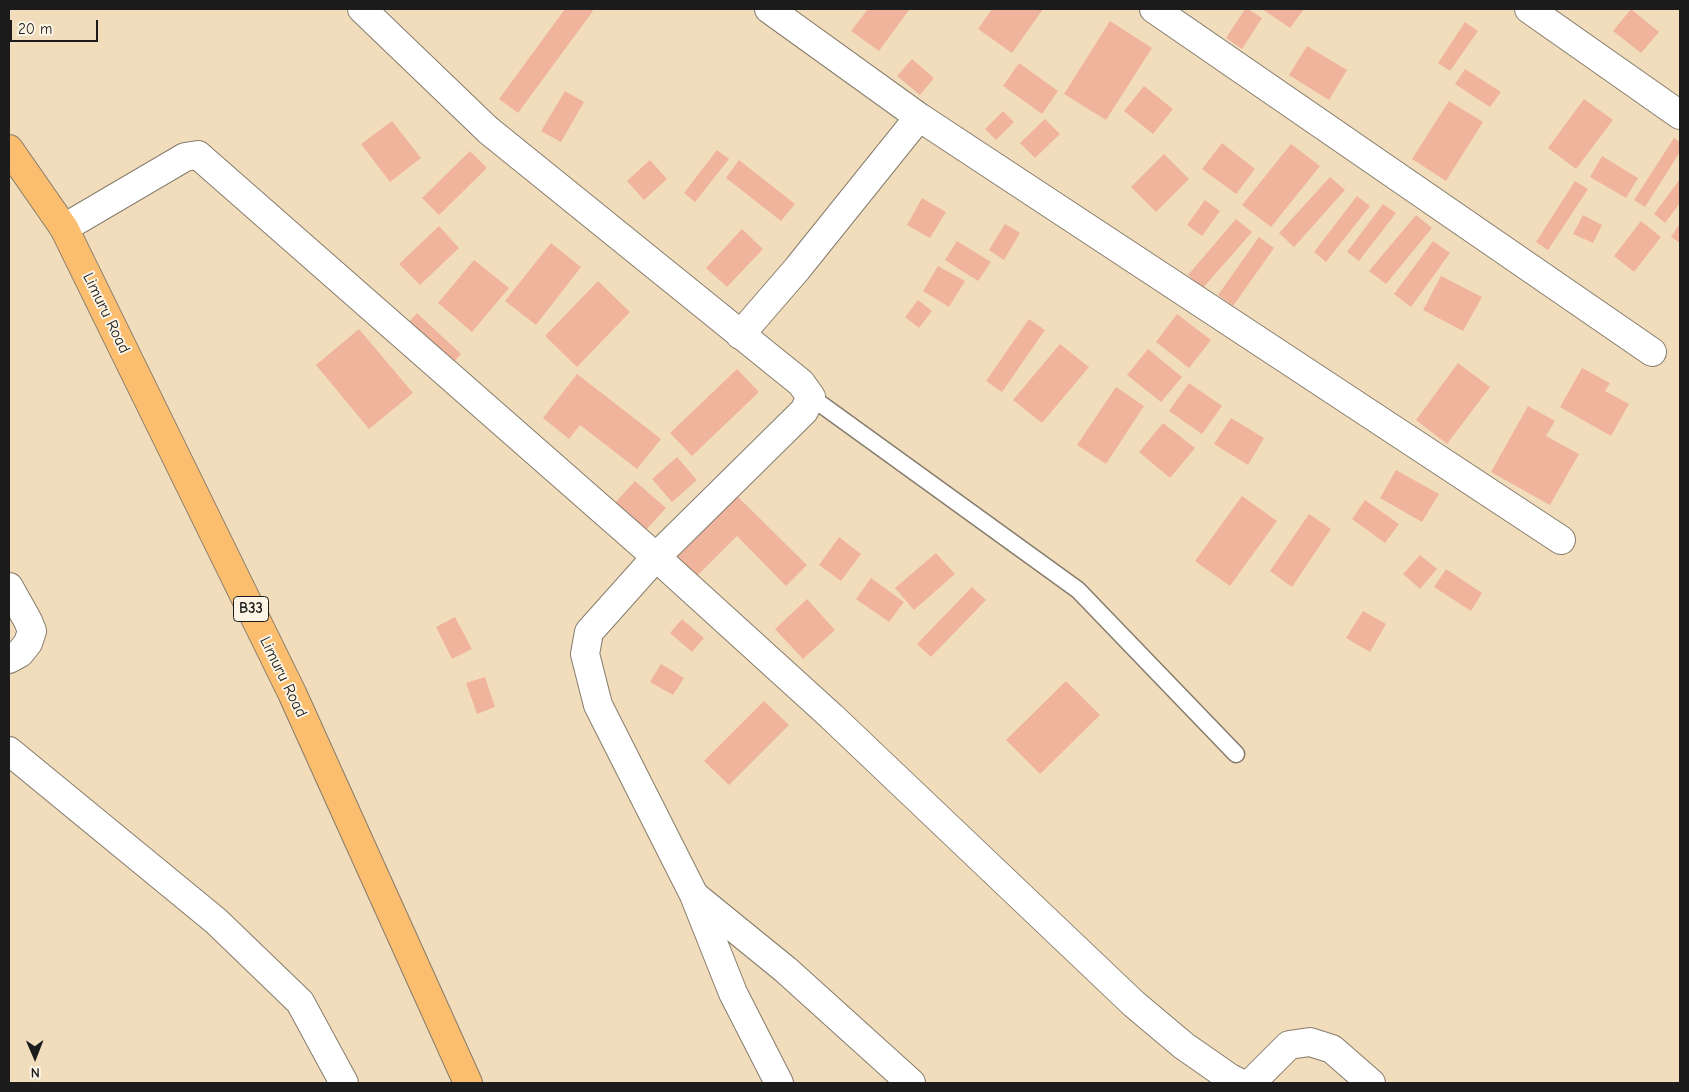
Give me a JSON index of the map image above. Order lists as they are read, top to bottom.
{
  "streets": {
    "highway": ["Limuru Road", "B33"]
  },
  "scale_bar": "20 m",
  "north": "bottom"
}
